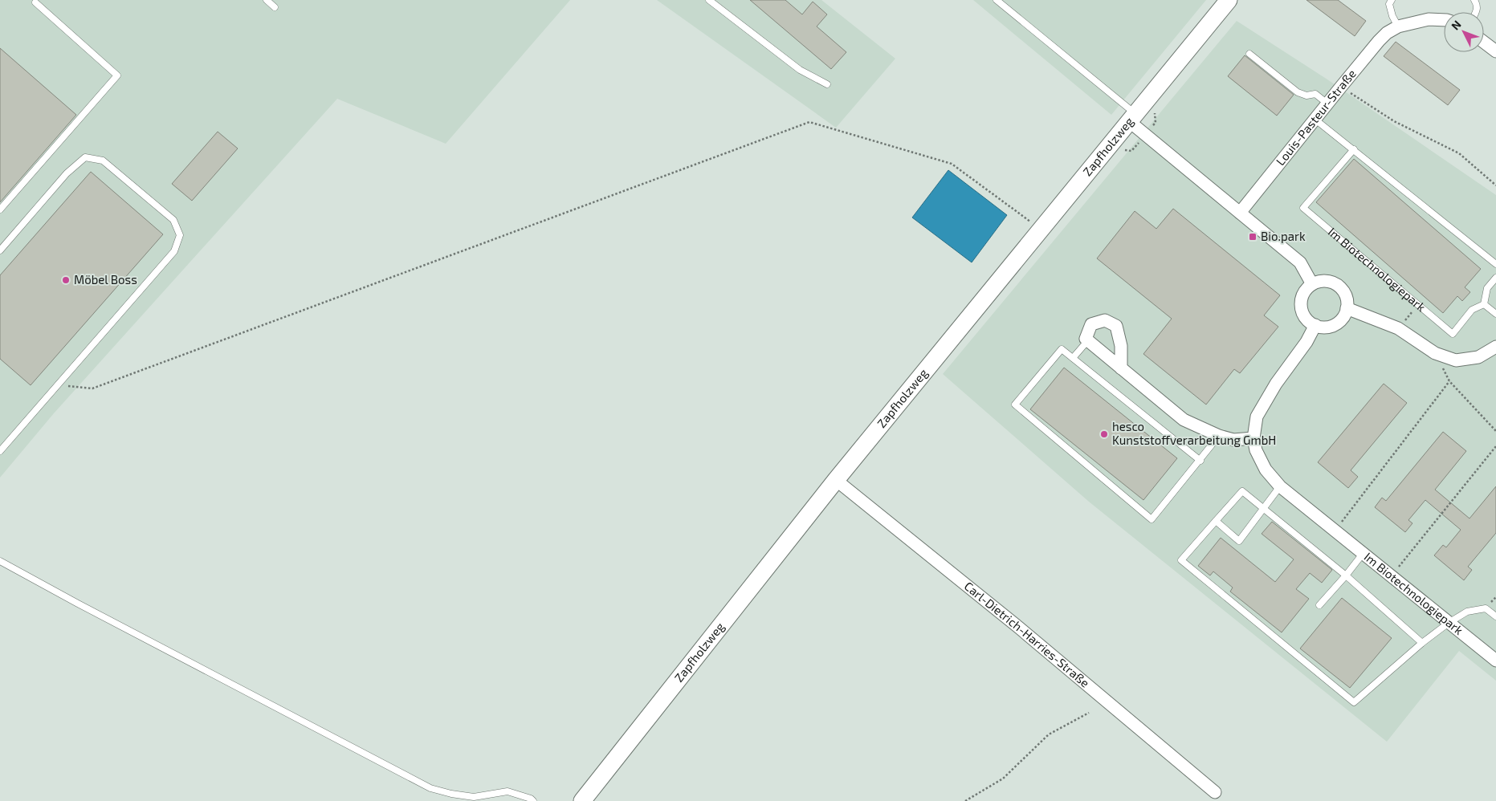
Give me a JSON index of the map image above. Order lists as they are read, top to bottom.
{
  "streets": {
    "street": [
      "Louis-Pasteur-Straße",
      "Zapfholzweg",
      "Im Biotechnologiepark",
      "Carl-Dietrich-Harries-Straße"
    ]
  },
  "crossings": [
    ["Zapfholzweg", "Carl-Dietrich-Harries-Straße"]
  ],
  "places": {
    "transit": ["Bio.park"],
    "other": ["Möbel Boss", "hesco Kunststoffverarbeitung GmbH"]
  },
  "north": "top left"
}
